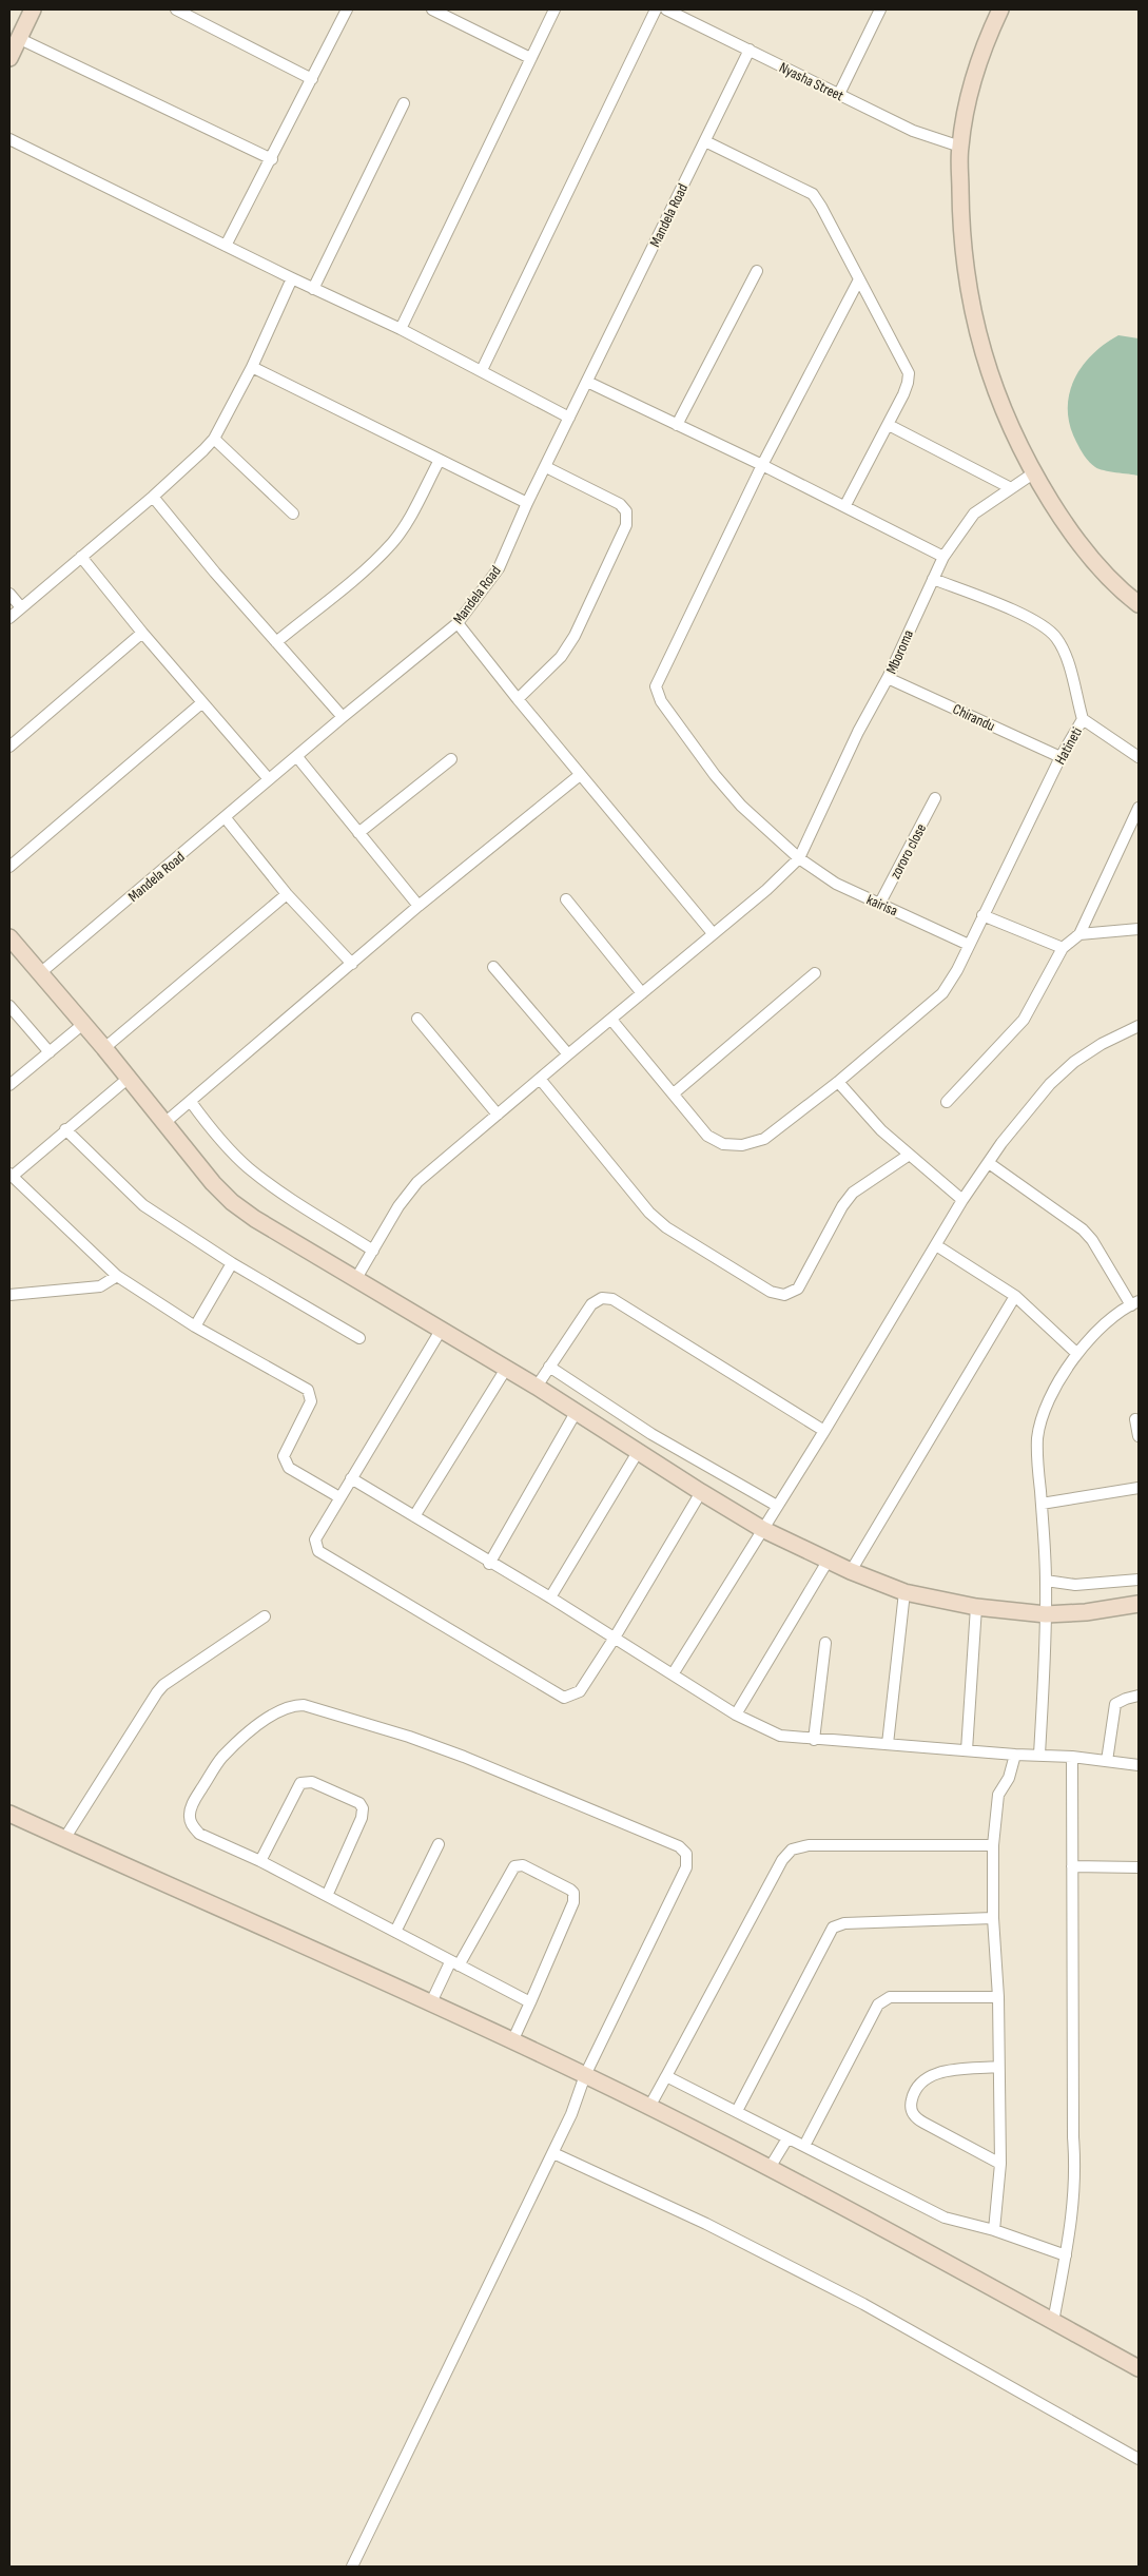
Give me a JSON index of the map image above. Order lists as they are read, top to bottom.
{
  "streets": {
    "street": [
      "Nyasha Street",
      "Mandela Road",
      "Mboroma",
      "Chirandu",
      "Hatineti",
      "zororo close",
      "kairisa"
    ]
  },
  "crossings": [
    ["Nyasha Street", "Mandela Road"],
    ["Mboroma", "Chirandu"],
    ["Mboroma", "Hatineti"],
    ["Mboroma", "kairisa"],
    ["Chirandu", "Hatineti"],
    ["Hatineti", "kairisa"],
    ["zororo close", "kairisa"]
  ]
}
